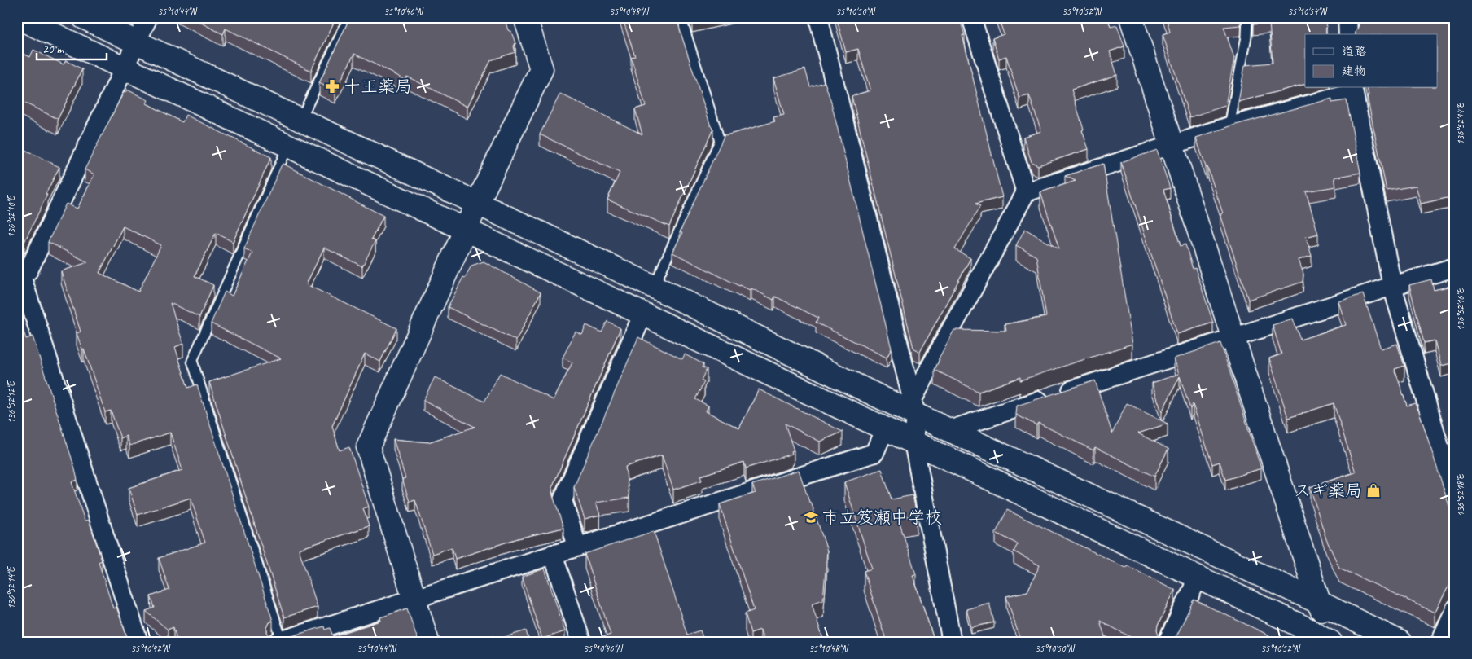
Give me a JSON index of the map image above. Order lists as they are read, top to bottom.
{
  "places": {
    "pharmacy": ["十王薬局"],
    "shop": ["スギ薬局"],
    "school or university": ["市立笈瀬中学校"]
  },
  "legend": ["道路", "建物"],
  "scale_bar": "20 m",
  "coordinates": [
    "35°10'44\"N",
    "35°10'46\"N",
    "35°10'48\"N",
    "35°10'50\"N",
    "35°10'52\"N",
    "35°10'54\"N",
    "136°52'14\"E",
    "136°52'10\"E",
    "136°52'16\"E",
    "136°52'12\"E",
    "136°52'18\"E",
    "35°10'42\"N"
  ]
}
